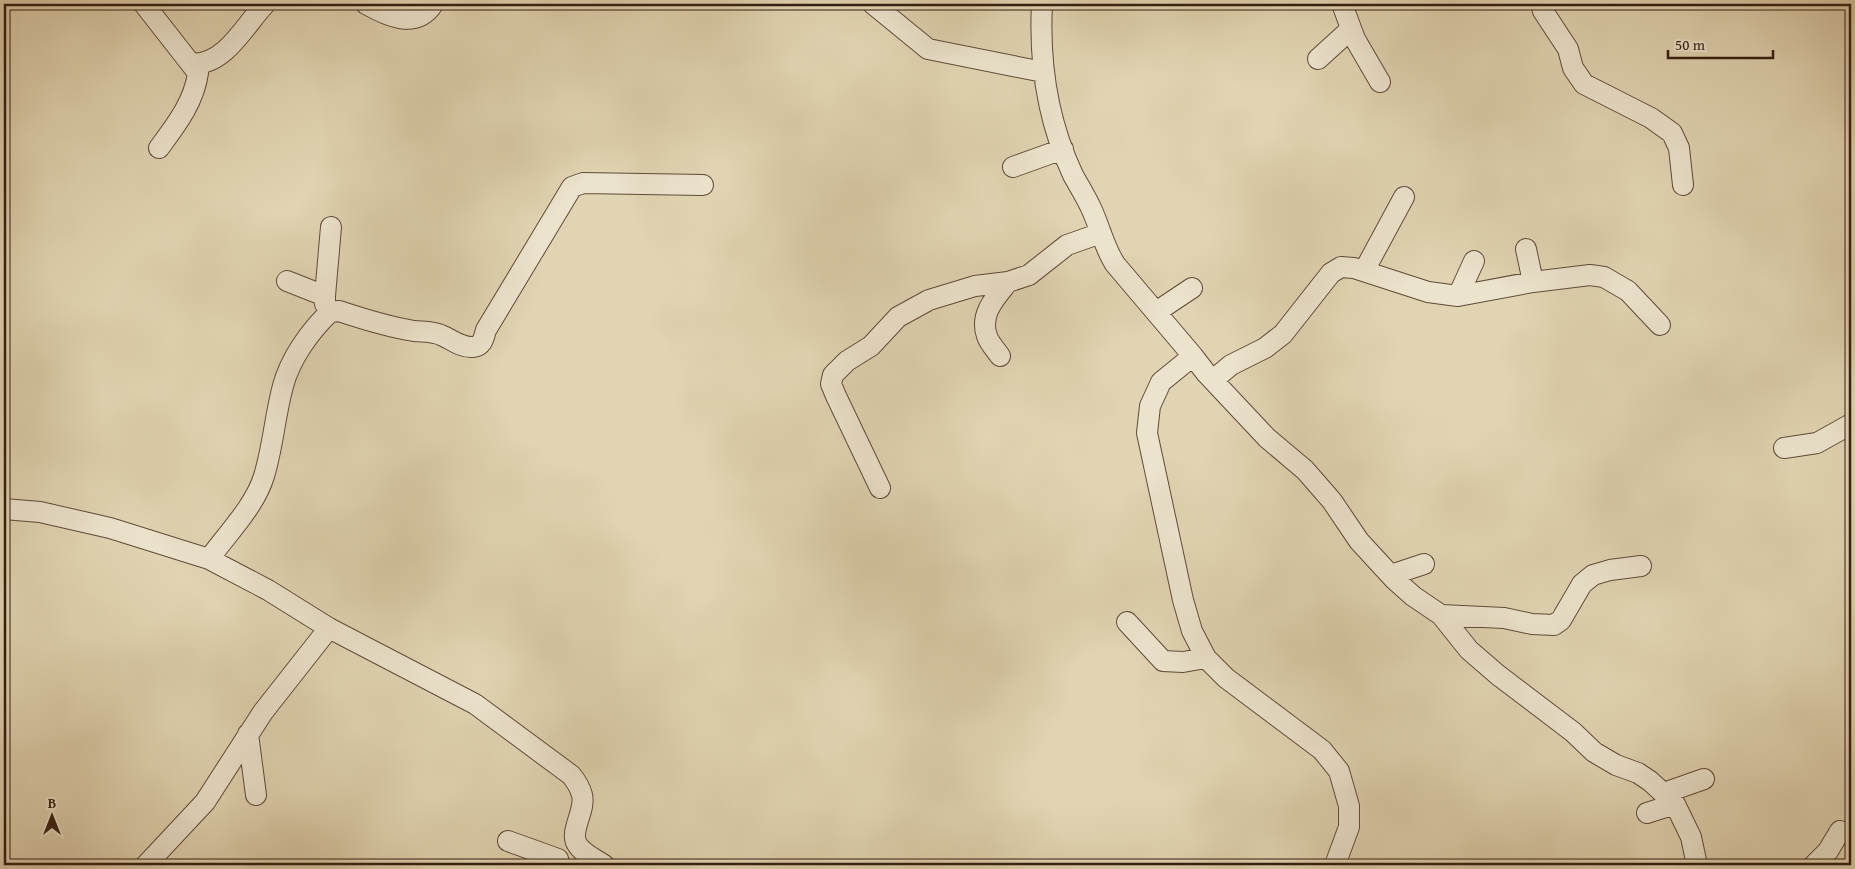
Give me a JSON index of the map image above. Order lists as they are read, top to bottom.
{
  "scale_bar": "50 m",
  "north": "top"
}
